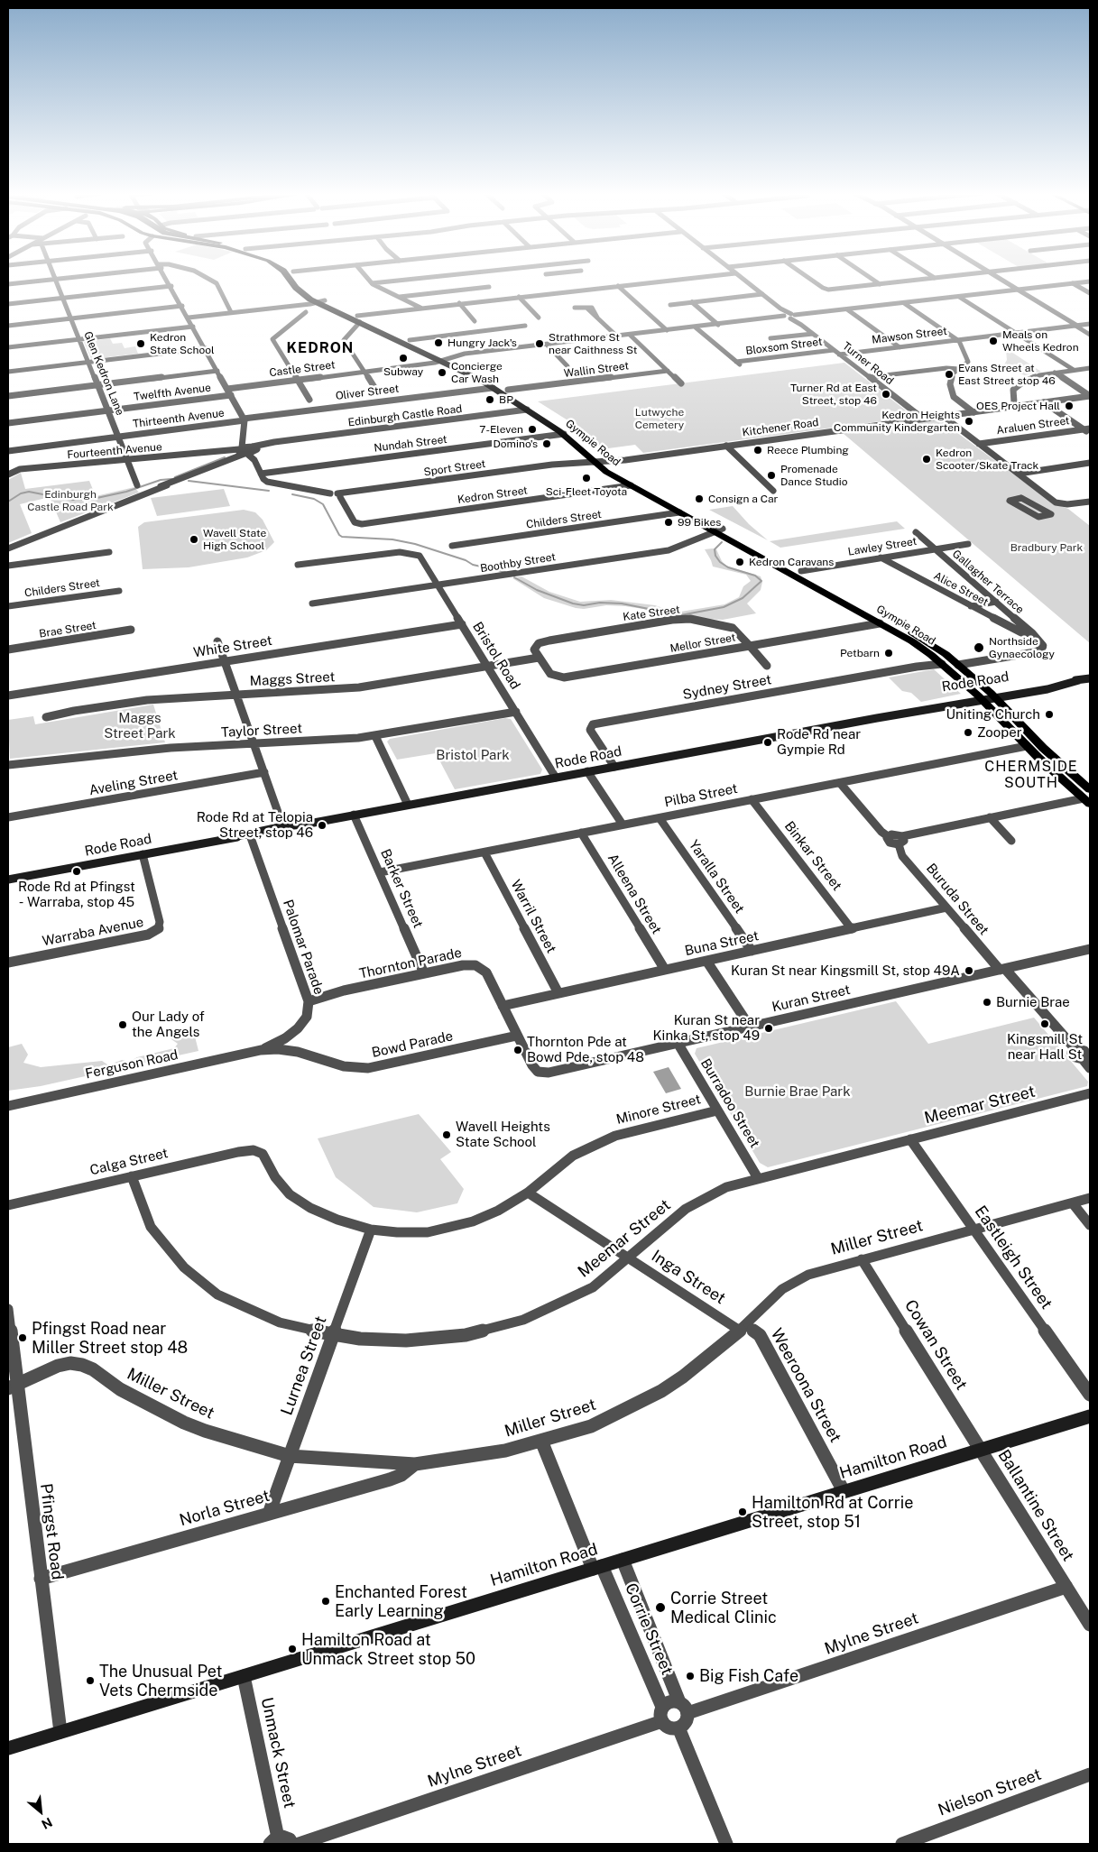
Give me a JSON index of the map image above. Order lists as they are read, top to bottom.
{
  "streets": {
    "highway": ["Gympie Road"],
    "main road": ["Rode Road", "Hamilton Road"],
    "street": [
      "Mawson Street",
      "Bloxsom Street",
      "Turner Road",
      "Castle Street",
      "Wallin Street",
      "Glen Kedron Lane",
      "Twelfth Avenue",
      "Oliver Street",
      "Edinburgh Castle Road",
      "Thirteenth Avenue",
      "Araluen Street",
      "Kitchener Road",
      "Nundah Street",
      "Fourteenth Avenue",
      "Sport Street",
      "Kedron Street",
      "Childers Street",
      "Lawley Street",
      "Boothby Street",
      "Gallagher Terrace",
      "Alice Street",
      "Kate Street",
      "Brae Street",
      "Mellor Street",
      "White Street",
      "Bristol Road",
      "Maggs Street",
      "Sydney Street",
      "Taylor Street",
      "Aveling Street",
      "Pilba Street",
      "Binkar Street",
      "Yaralla Street",
      "Barker Street",
      "Alleena Street",
      "Buruda Street",
      "Warril Street",
      "Warraba Avenue",
      "Buna Street",
      "Palomar Parade",
      "Thornton Parade",
      "Kuran Street",
      "Bowd Parade",
      "Ferguson Road",
      "Burradoo Street",
      "Meemar Street",
      "Minore Street",
      "Calga Street",
      "Miller Street",
      "Eastleigh Street",
      "Inga Street",
      "Cowan Street",
      "Lurnea Street",
      "Weeroona Street",
      "Ballantine Street",
      "Norla Street",
      "Pfingst Road",
      "Corrie Street",
      "Mylne Street",
      "Unmack Street",
      "Nielson Street"
    ]
  },
  "crossings": [
    ["Mawson Street", "Turner Road"],
    ["Bloxsom Street", "Turner Road"],
    ["Bloxsom Street", "Castle Street"],
    ["Turner Road", "Castle Street"],
    ["Turner Road", "Kitchener Road"],
    ["Castle Street", "Gympie Road"],
    ["Wallin Street", "Gympie Road"],
    ["Glen Kedron Lane", "Twelfth Avenue"],
    ["Glen Kedron Lane", "Thirteenth Avenue"],
    ["Glen Kedron Lane", "Fourteenth Avenue"],
    ["Oliver Street", "Thirteenth Avenue"],
    ["Oliver Street", "Gympie Road"],
    ["Edinburgh Castle Road", "Gympie Road"],
    ["Edinburgh Castle Road", "Fourteenth Avenue"],
    ["Kitchener Road", "Gympie Road"],
    ["Kitchener Road", "Sport Street"],
    ["Gympie Road", "Nundah Street"],
    ["Gympie Road", "Sport Street"],
    ["Gympie Road", "Kedron Street"],
    ["Gympie Road", "Childers Street"],
    ["Gympie Road", "Lawley Street"],
    ["Gympie Road", "Boothby Street"],
    ["Gympie Road", "Gallagher Terrace"],
    ["Gympie Road", "Mellor Street"],
    ["Gympie Road", "Rode Road"],
    ["Gympie Road", "Sydney Street"],
    ["Gympie Road", "Pilba Street"],
    ["Sport Street", "Kedron Street"],
    ["Lawley Street", "Gallagher Terrace"],
    ["Lawley Street", "Alice Street"],
    ["Boothby Street", "Bristol Road"],
    ["Gallagher Terrace", "Alice Street"],
    ["Kate Street", "Mellor Street"],
    ["Kate Street", "Maggs Street"],
    ["Mellor Street", "Maggs Street"],
    ["White Street", "Bristol Road"],
    ["Bristol Road", "Maggs Street"],
    ["Bristol Road", "Rode Road"],
    ["Bristol Road", "Taylor Street"],
    ["Rode Road", "Sydney Street"],
    ["Rode Road", "Barker Street"],
    ["Rode Road", "Warraba Avenue"],
    ["Rode Road", "Palomar Parade"],
    ["Pilba Street", "Binkar Street"],
    ["Pilba Street", "Yaralla Street"],
    ["Pilba Street", "Barker Street"],
    ["Pilba Street", "Alleena Street"],
    ["Pilba Street", "Warril Street"],
    ["Binkar Street", "Buna Street"],
    ["Yaralla Street", "Buna Street"],
    ["Barker Street", "Thornton Parade"],
    ["Alleena Street", "Buna Street"],
    ["Buruda Street", "Buna Street"],
    ["Buruda Street", "Kuran Street"],
    ["Warril Street", "Buna Street"],
    ["Buna Street", "Thornton Parade"],
    ["Palomar Parade", "Thornton Parade"],
    ["Palomar Parade", "Bowd Parade"],
    ["Palomar Parade", "Ferguson Road"],
    ["Thornton Parade", "Kuran Street"],
    ["Thornton Parade", "Bowd Parade"],
    ["Kuran Street", "Burradoo Street"],
    ["Bowd Parade", "Ferguson Road"],
    ["Burradoo Street", "Meemar Street"],
    ["Burradoo Street", "Minore Street"],
    ["Meemar Street", "Calga Street"],
    ["Meemar Street", "Eastleigh Street"],
    ["Meemar Street", "Inga Street"],
    ["Meemar Street", "Lurnea Street"],
    ["Minore Street", "Calga Street"],
    ["Minore Street", "Inga Street"],
    ["Minore Street", "Lurnea Street"],
    ["Miller Street", "Eastleigh Street"],
    ["Miller Street", "Inga Street"],
    ["Miller Street", "Cowan Street"],
    ["Miller Street", "Lurnea Street"],
    ["Miller Street", "Weeroona Street"],
    ["Miller Street", "Norla Street"],
    ["Miller Street", "Pfingst Road"],
    ["Miller Street", "Corrie Street"],
    ["Inga Street", "Weeroona Street"],
    ["Cowan Street", "Hamilton Road"],
    ["Cowan Street", "Ballantine Street"],
    ["Lurnea Street", "Norla Street"],
    ["Weeroona Street", "Hamilton Road"],
    ["Hamilton Road", "Ballantine Street"],
    ["Hamilton Road", "Pfingst Road"],
    ["Hamilton Road", "Corrie Street"],
    ["Hamilton Road", "Unmack Street"],
    ["Ballantine Street", "Mylne Street"],
    ["Norla Street", "Pfingst Road"],
    ["Corrie Street", "Mylne Street"]
  ],
  "districts": ["KEDRON", "CHERMSIDE SOUTH"],
  "parks": [
    "Lutwyche Cemetery",
    "Edinburgh Castle Road Park",
    "Bradbury Park",
    "Maggs Street Park",
    "Bristol Park",
    "Burnie Brae Park"
  ],
  "places": [
    "Meals on Wheels Kedron",
    "Hungry Jack's",
    "Kedron State School",
    "Strathmore St near Caithness St",
    "Subway",
    "Concierge Car Wash",
    "Evans Street at East Street stop 46",
    "Turner Rd at East Street, stop 46",
    "BP",
    "OES Project Hall",
    "Kedron Heights Community Kindergarten",
    "7-Eleven",
    "Domino's",
    "Reece Plumbing",
    "Kedron Scooter/Skate Track",
    "Promenade Dance Studio",
    "Sci-Fleet Toyota",
    "Consign a Car",
    "99 Bikes",
    "Wavell State High School",
    "Kedron Caravans",
    "Northside Gynaecology",
    "Petbarn",
    "Uniting Church",
    "Zooper",
    "Rode Rd near Gympie Rd",
    "Rode Rd at Telopia Street, stop 46",
    "Rode Rd at Pfingst - Warraba, stop 45",
    "Kuran St near Kingsmill St, stop 49A",
    "Burnie Brae",
    "Kingsmill St near Hall St",
    "Our Lady of the Angels",
    "Kuran St near Kinka St, stop 49",
    "Thornton Pde at Bowd Pde, stop 48",
    "Wavell Heights State School",
    "Pfingst Road near Miller Street stop 48",
    "Hamilton Rd at Corrie Street, stop 51",
    "Enchanted Forest Early Learning",
    "Corrie Street Medical Clinic",
    "Hamilton Road at Unmack Street stop 50",
    "Big Fish Cafe",
    "The Unusual Pet Vets Chermside"
  ],
  "north": "bottom right"
}
